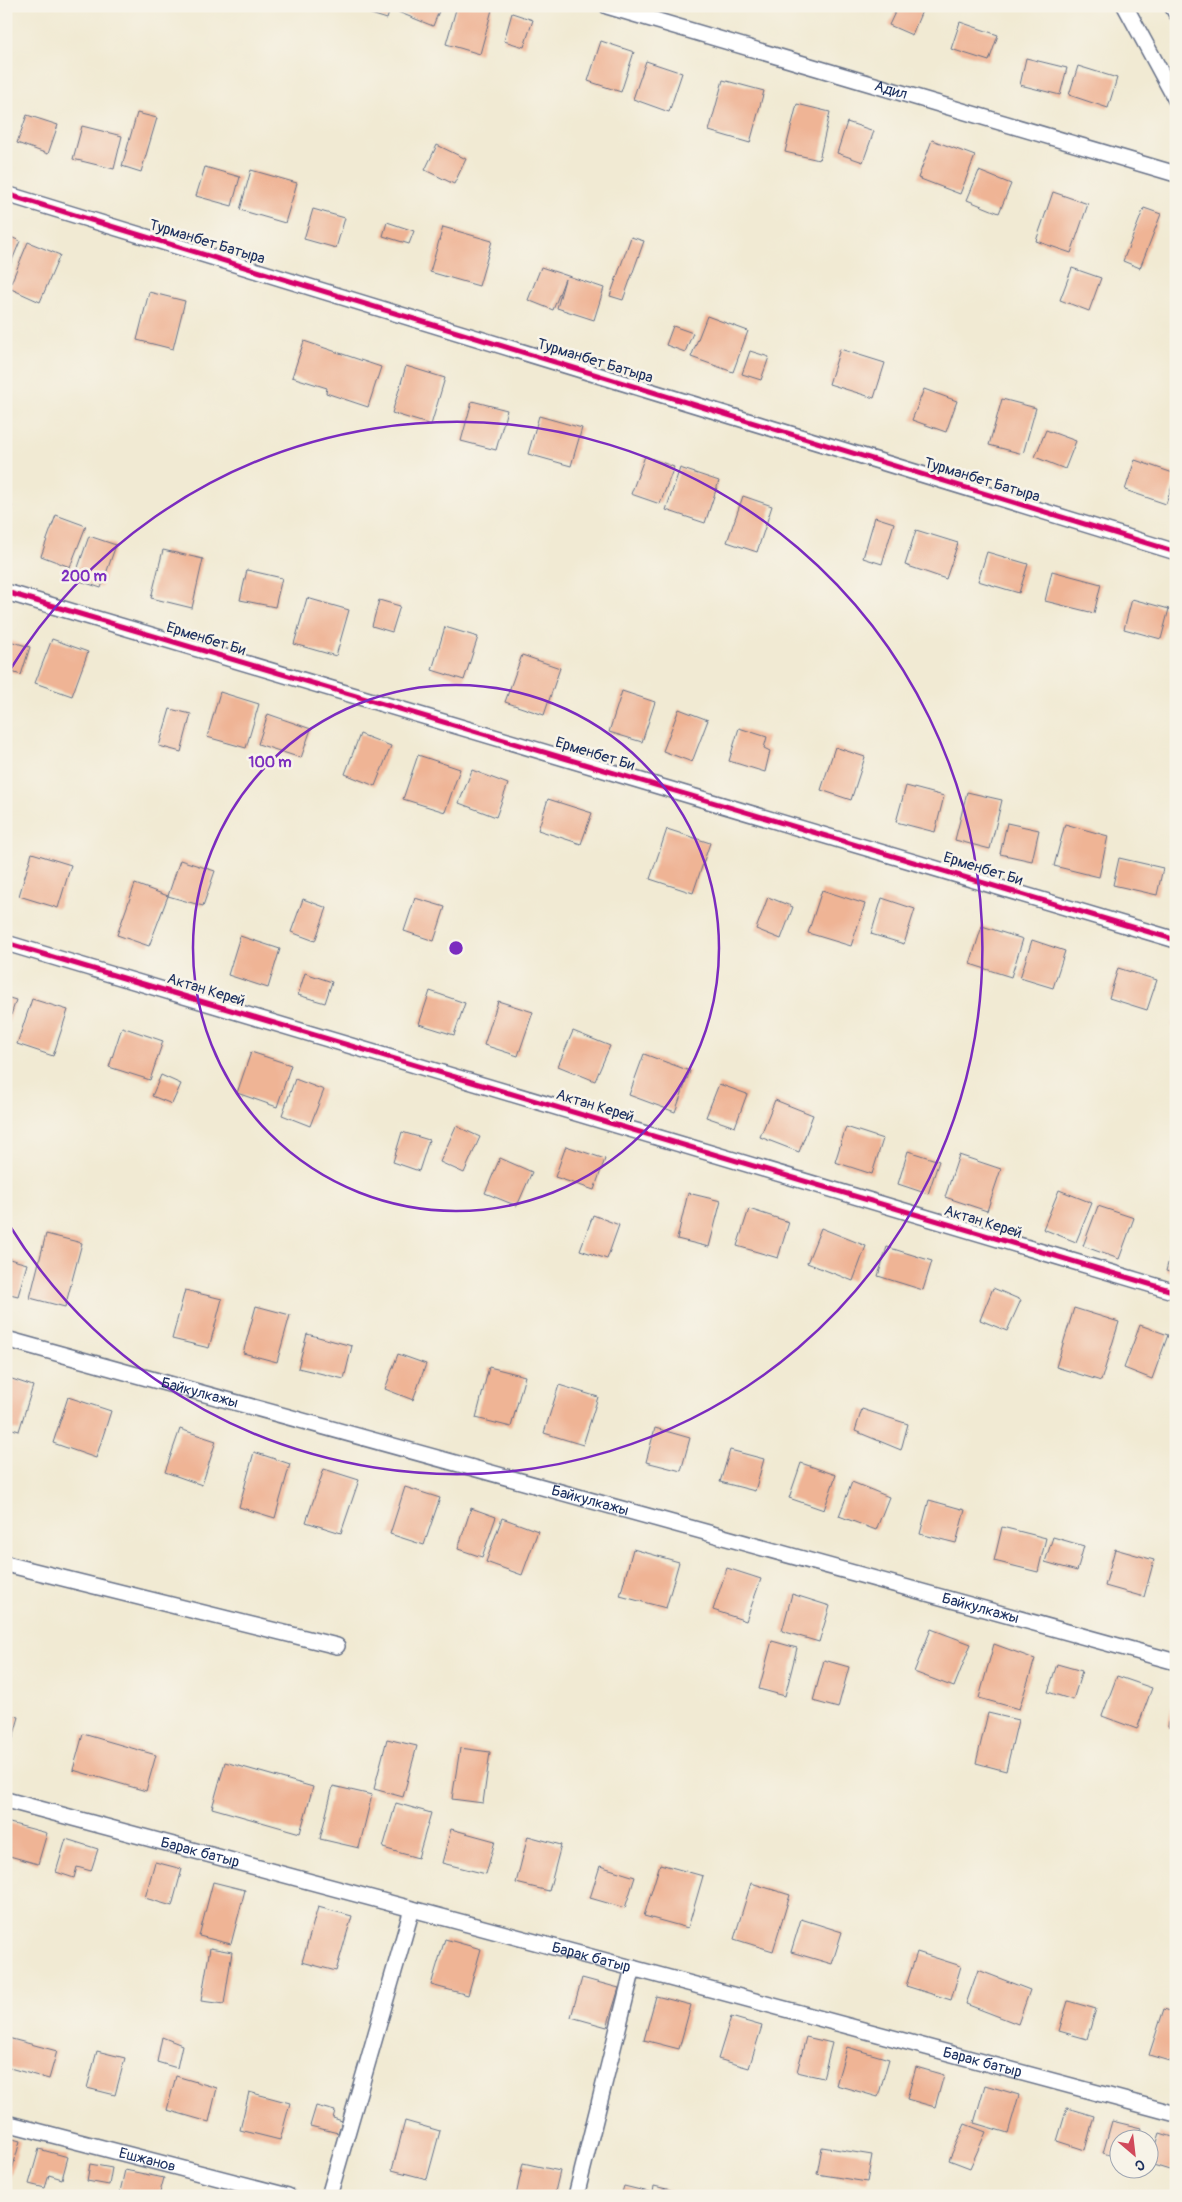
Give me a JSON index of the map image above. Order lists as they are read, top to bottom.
{
  "streets": {
    "street": [
      "Адил",
      "Турманбет Батыра",
      "Ерменбет Би",
      "Актан Керей",
      "Байкулкажы",
      "Барак батыр",
      "Ешжанов"
    ]
  },
  "north": "bottom right",
  "rings": ["200 m", "100 m"]
}
